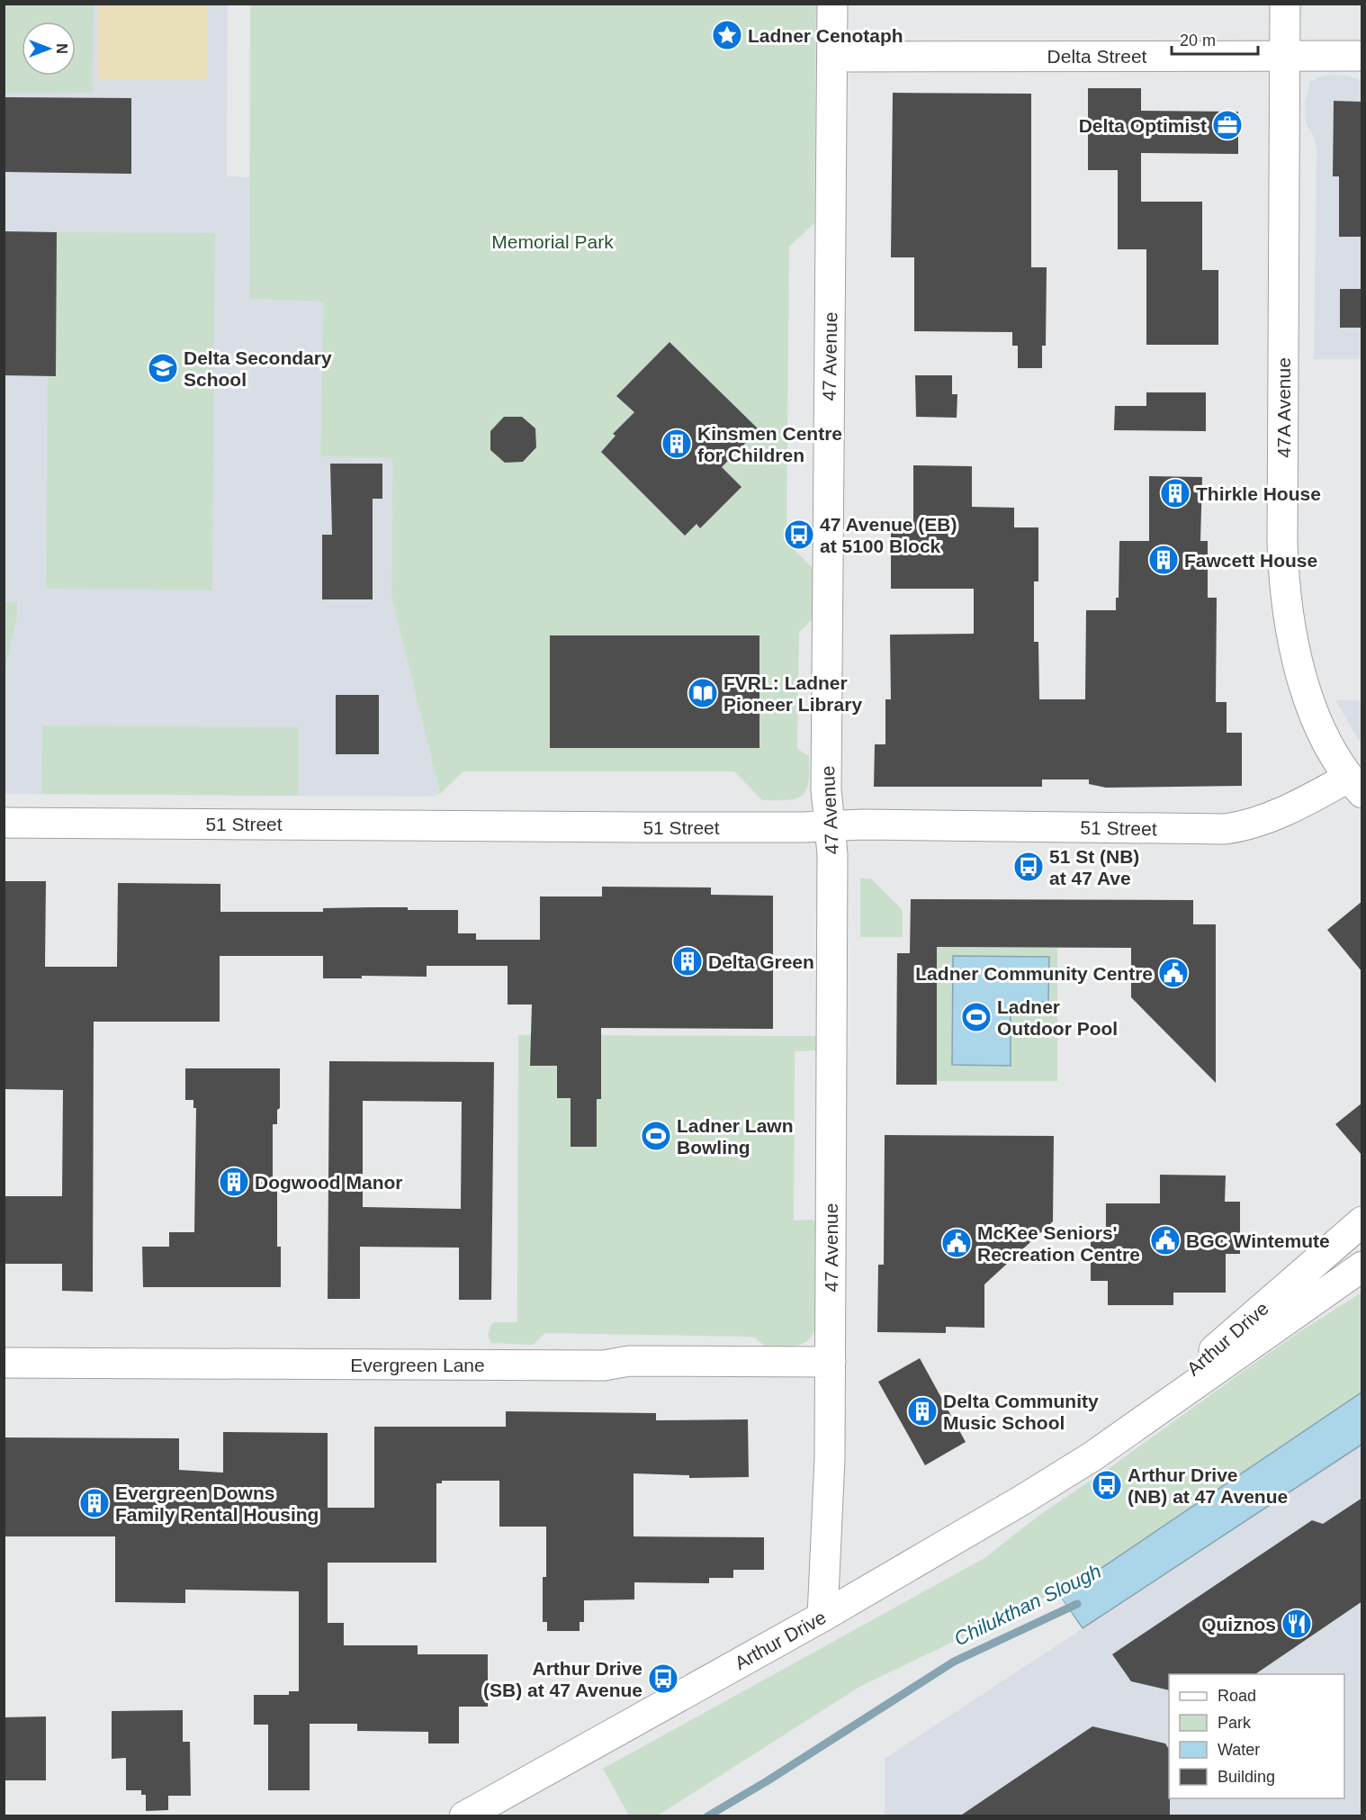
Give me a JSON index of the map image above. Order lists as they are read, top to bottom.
{
  "streets": {
    "street": [
      "Delta Street",
      "47 Avenue",
      "47A Avenue",
      "51 Street",
      "Arthur Drive",
      "Evergreen Lane"
    ]
  },
  "crossings": [
    ["Delta Street", "47 Avenue"],
    ["Delta Street", "47A Avenue"],
    ["47 Avenue", "51 Street"],
    ["47 Avenue", "Arthur Drive"],
    ["47 Avenue", "Evergreen Lane"],
    ["47A Avenue", "51 Street"]
  ],
  "water": ["Chilukthan Slough"],
  "parks": ["Memorial Park"],
  "places": {
    "place": ["Ladner Cenotaph"],
    "office": ["Delta Optimist"],
    "school or university": ["Delta Secondary School"],
    "building": [
      "Kinsmen Centre for Children",
      "Thirkle House",
      "Fawcett House",
      "Delta Green",
      "Dogwood Manor",
      "Delta Community Music School",
      "Evergreen Downs Family Rental Housing"
    ],
    "bus stop": [
      "47 Avenue (EB) at 5100 Block",
      "51 St (NB) at 47 Ave",
      "Arthur Drive (NB) at 47 Avenue",
      "Arthur Drive (SB) at 47 Avenue"
    ],
    "library": ["FVRL: Ladner Pioneer Library"],
    "public building": ["Ladner Community Centre", "BGC Wintemute", "McKee Seniors' Recreation Centre"],
    "sports": ["Ladner Outdoor Pool", "Ladner Lawn Bowling"],
    "restaurant": ["Quiznos"]
  },
  "legend": [
    "Road",
    "Park",
    "Water",
    "Building"
  ],
  "scale_bar": "20 m",
  "north": "right"
}
